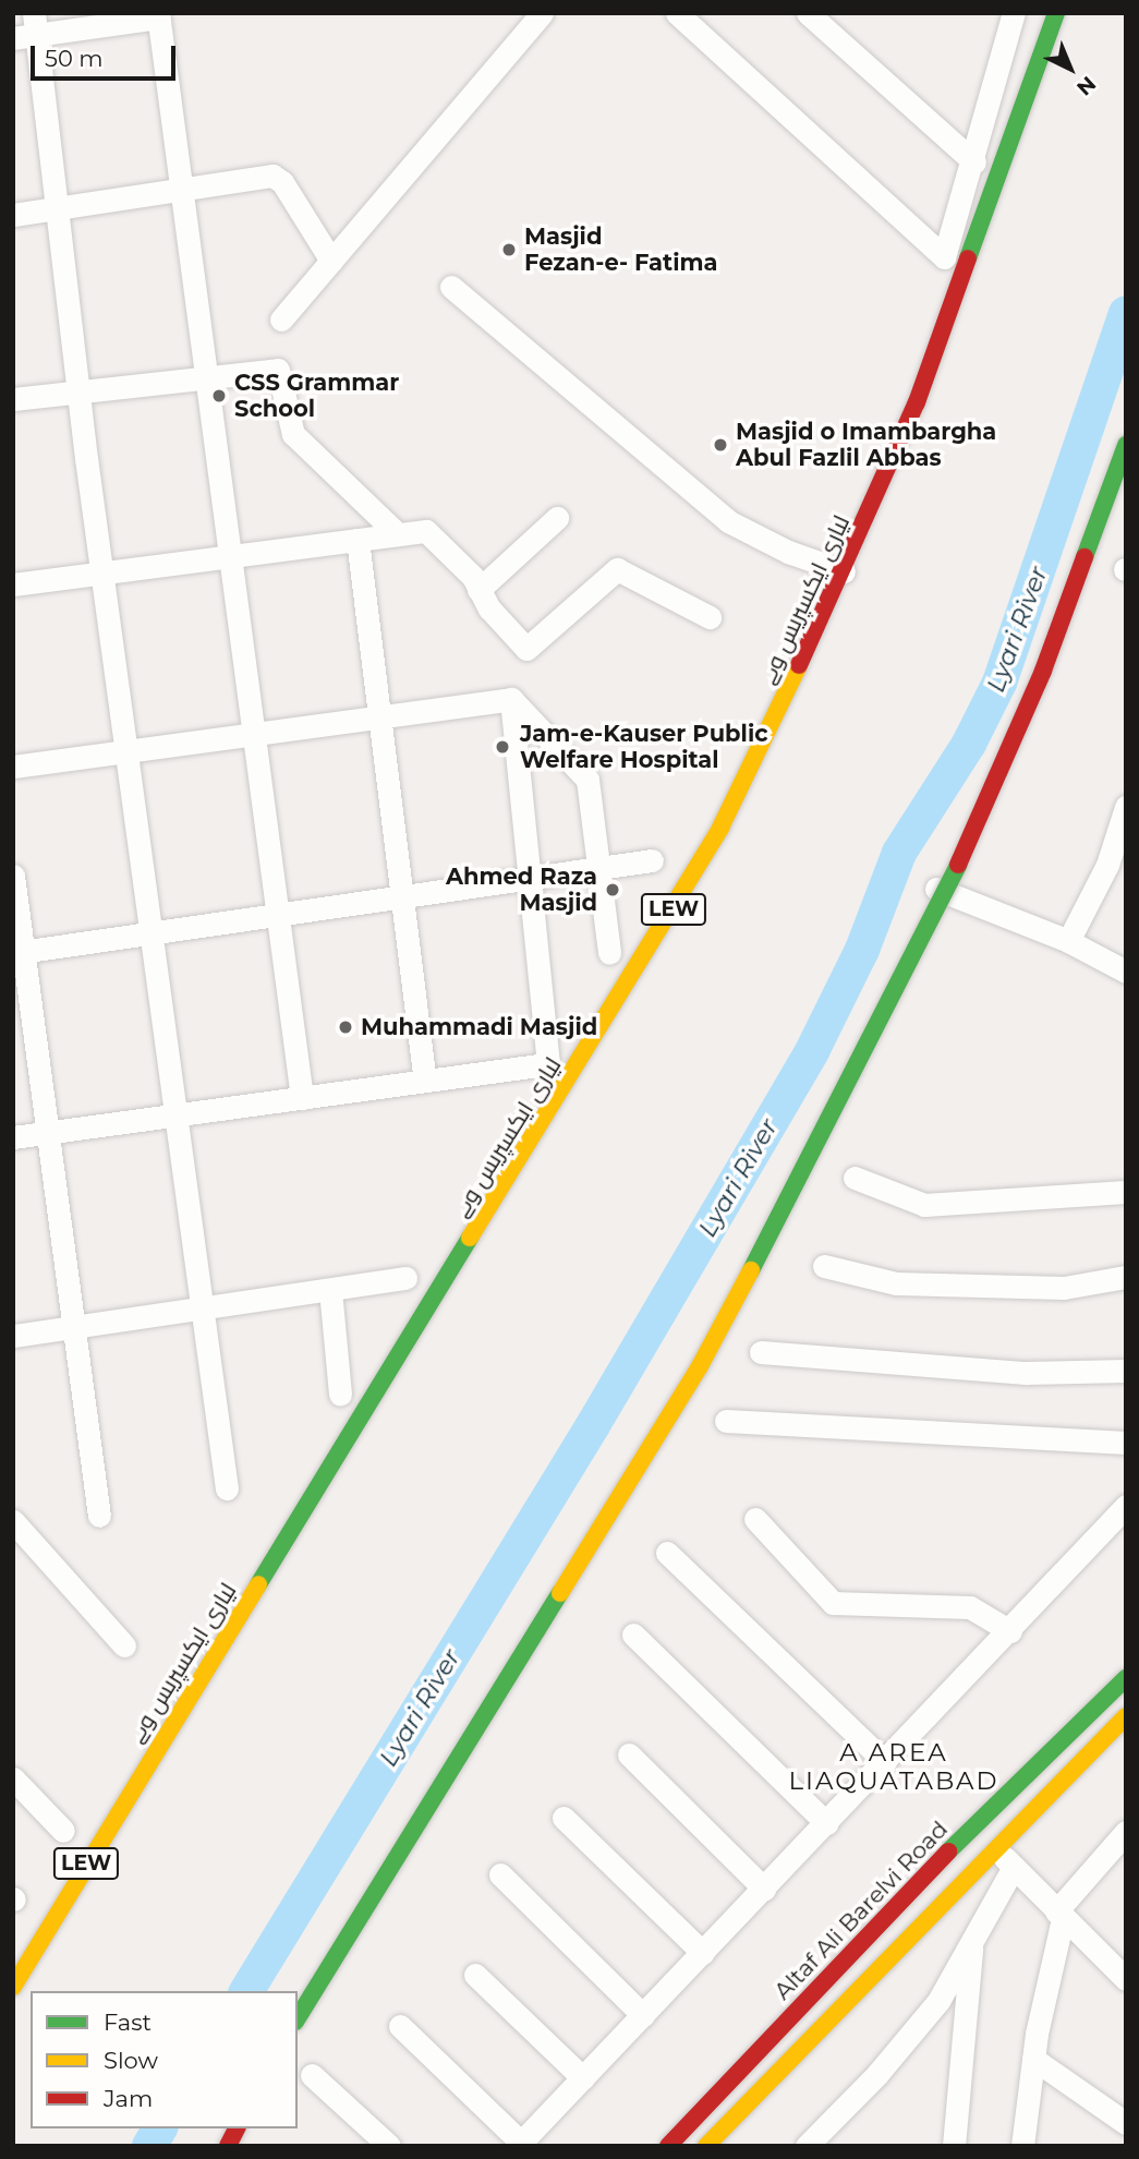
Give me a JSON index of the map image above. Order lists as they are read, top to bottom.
{
  "streets": {
    "main road": ["لیاری ایکسپریس وے", "LEW", "Altaf Ali Barelvi Road"]
  },
  "districts": ["A AREA LIAQUATABAD"],
  "water": ["Lyari River"],
  "places": [
    "Masjid Fezan-e- Fatima",
    "CSS Grammar School",
    "Masjid o Imambargha Abul Fazlil Abbas",
    "Jam-e-Kauser Public Welfare Hospital",
    "Ahmed Raza Masjid",
    "Muhammadi Masjid"
  ],
  "legend": ["Fast", "Slow", "Jam"],
  "scale_bar": "50 m",
  "north": "bottom right"
}
